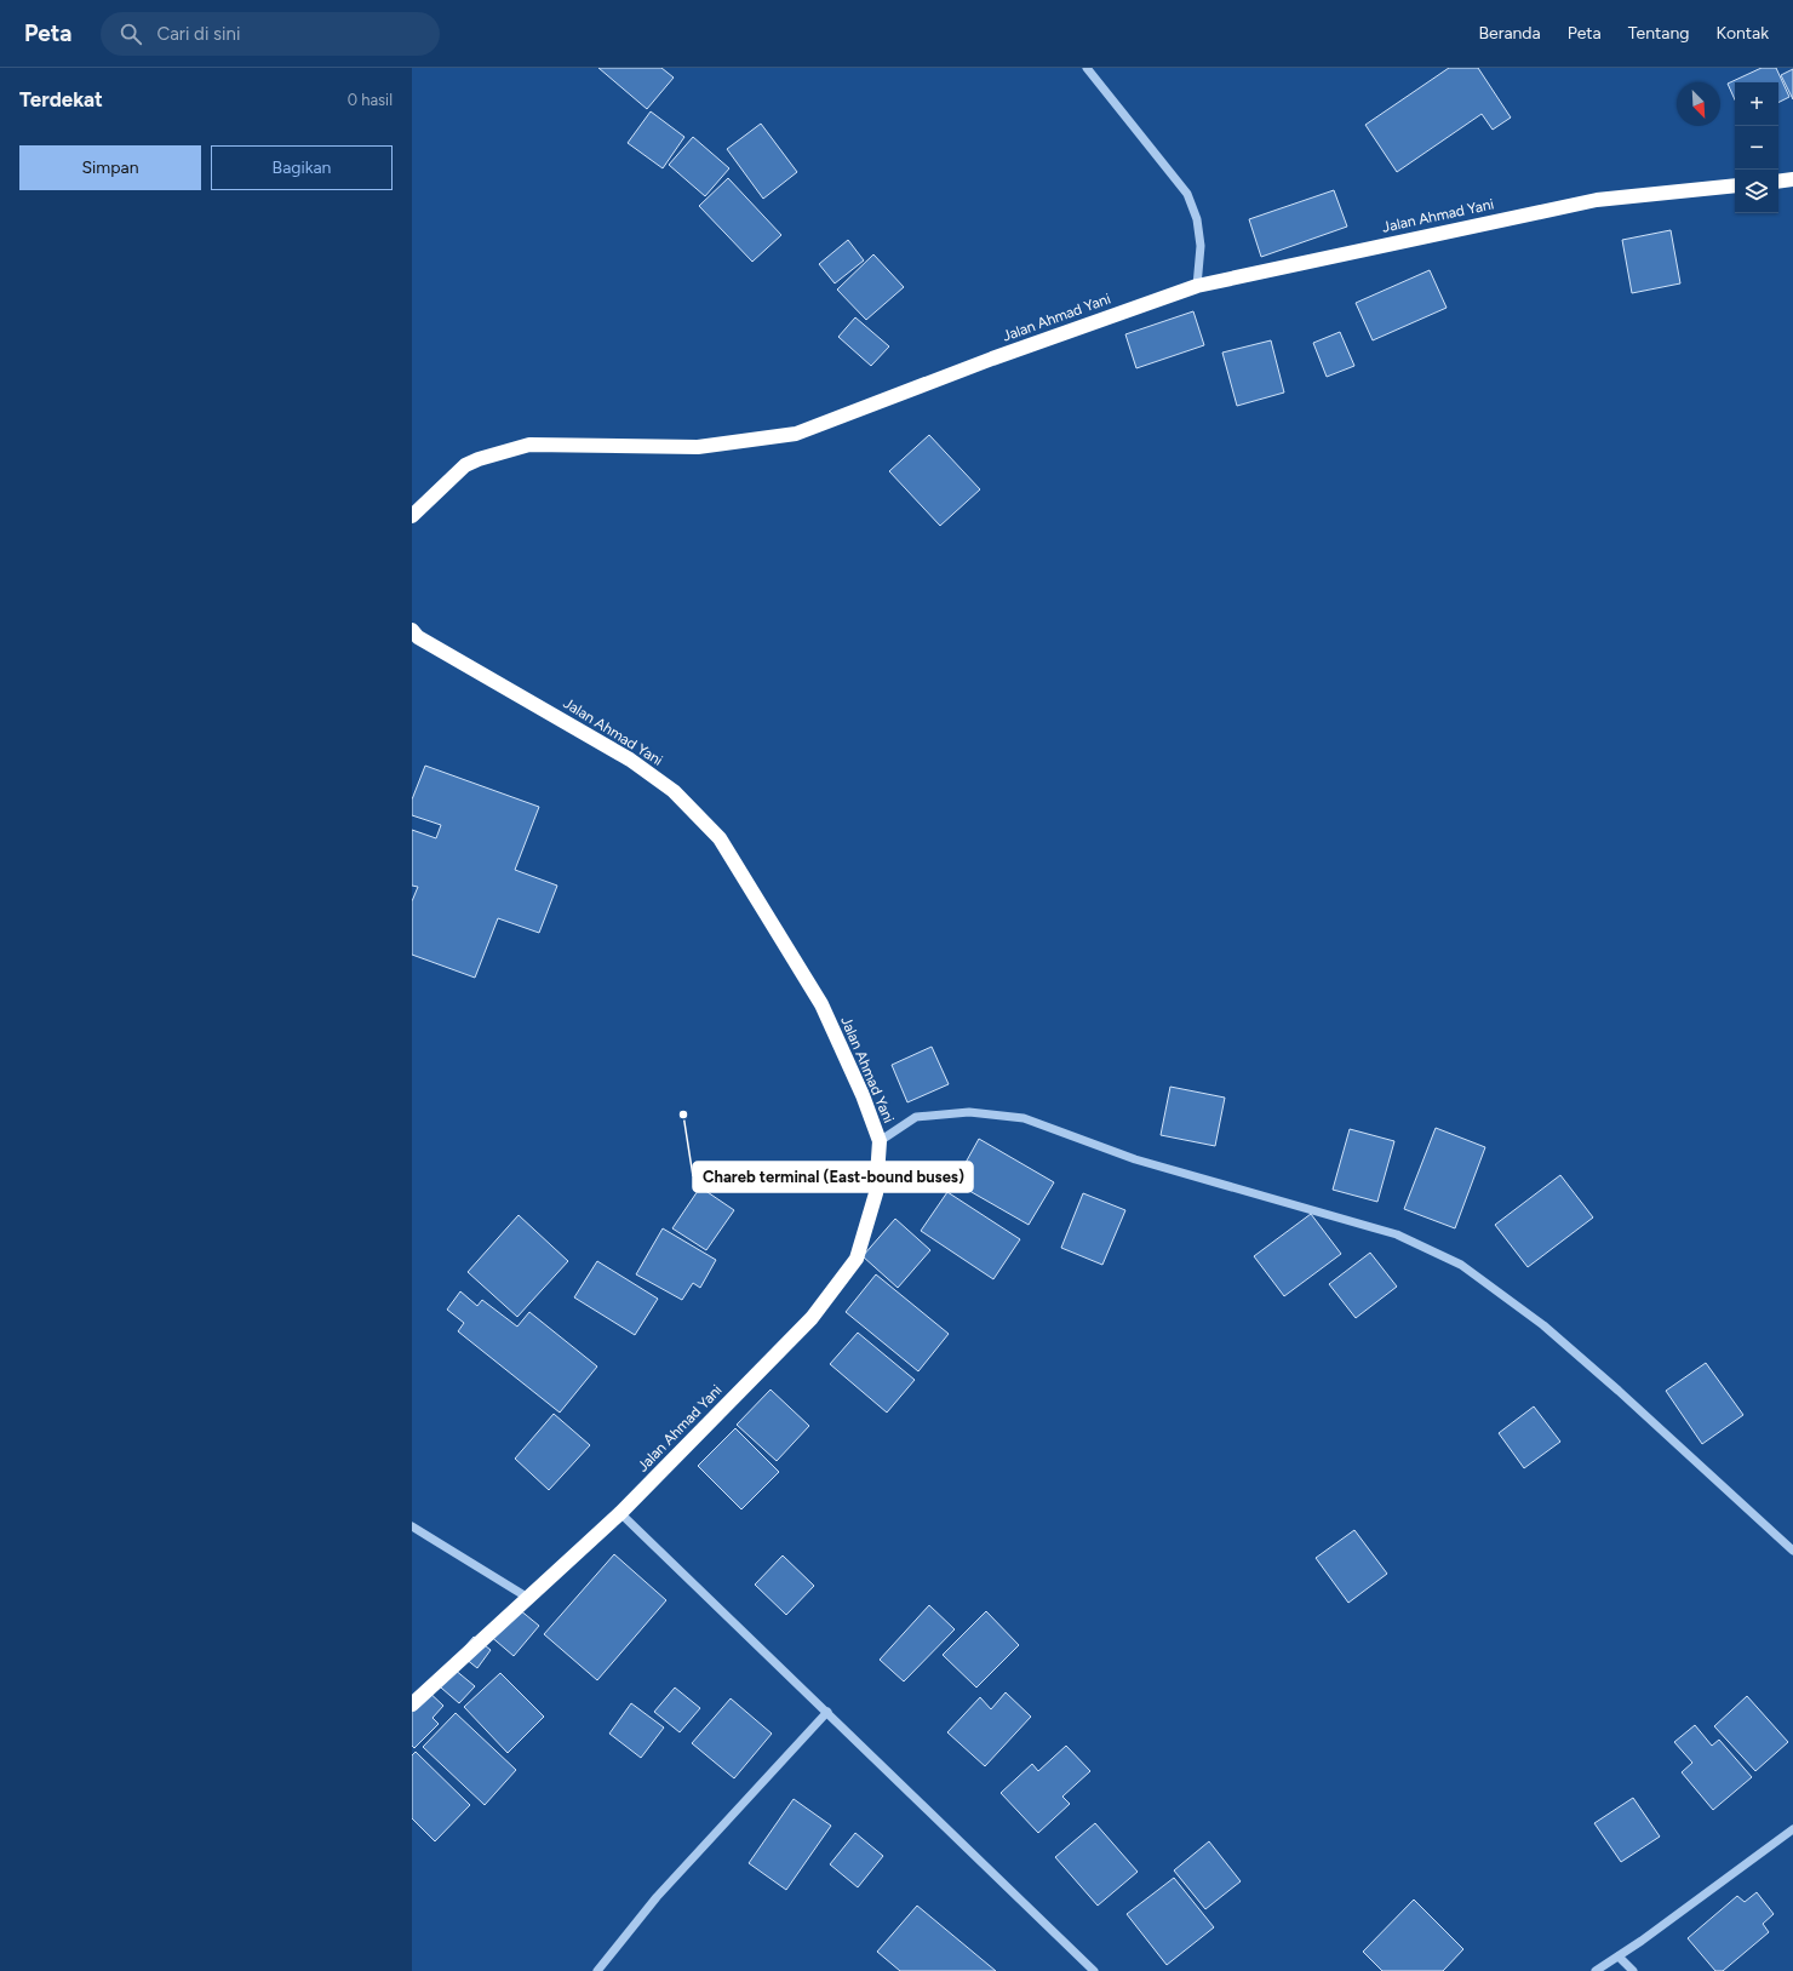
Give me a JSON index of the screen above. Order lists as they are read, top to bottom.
{
  "streets": {
    "highway": ["Jalan Ahmad Yani"]
  },
  "places": ["Chareb terminal (East-bound buses)"],
  "north": "bottom right",
  "page": {
    "header": "Peta",
    "search": "Cari di sini",
    "nav": [
      "Beranda",
      "Peta",
      "Tentang",
      "Kontak"
    ],
    "heading": ["Terdekat", "0 hasil"],
    "map_buttons": ["+", "−"],
    "buttons": ["Simpan", "Bagikan"]
  }
}
